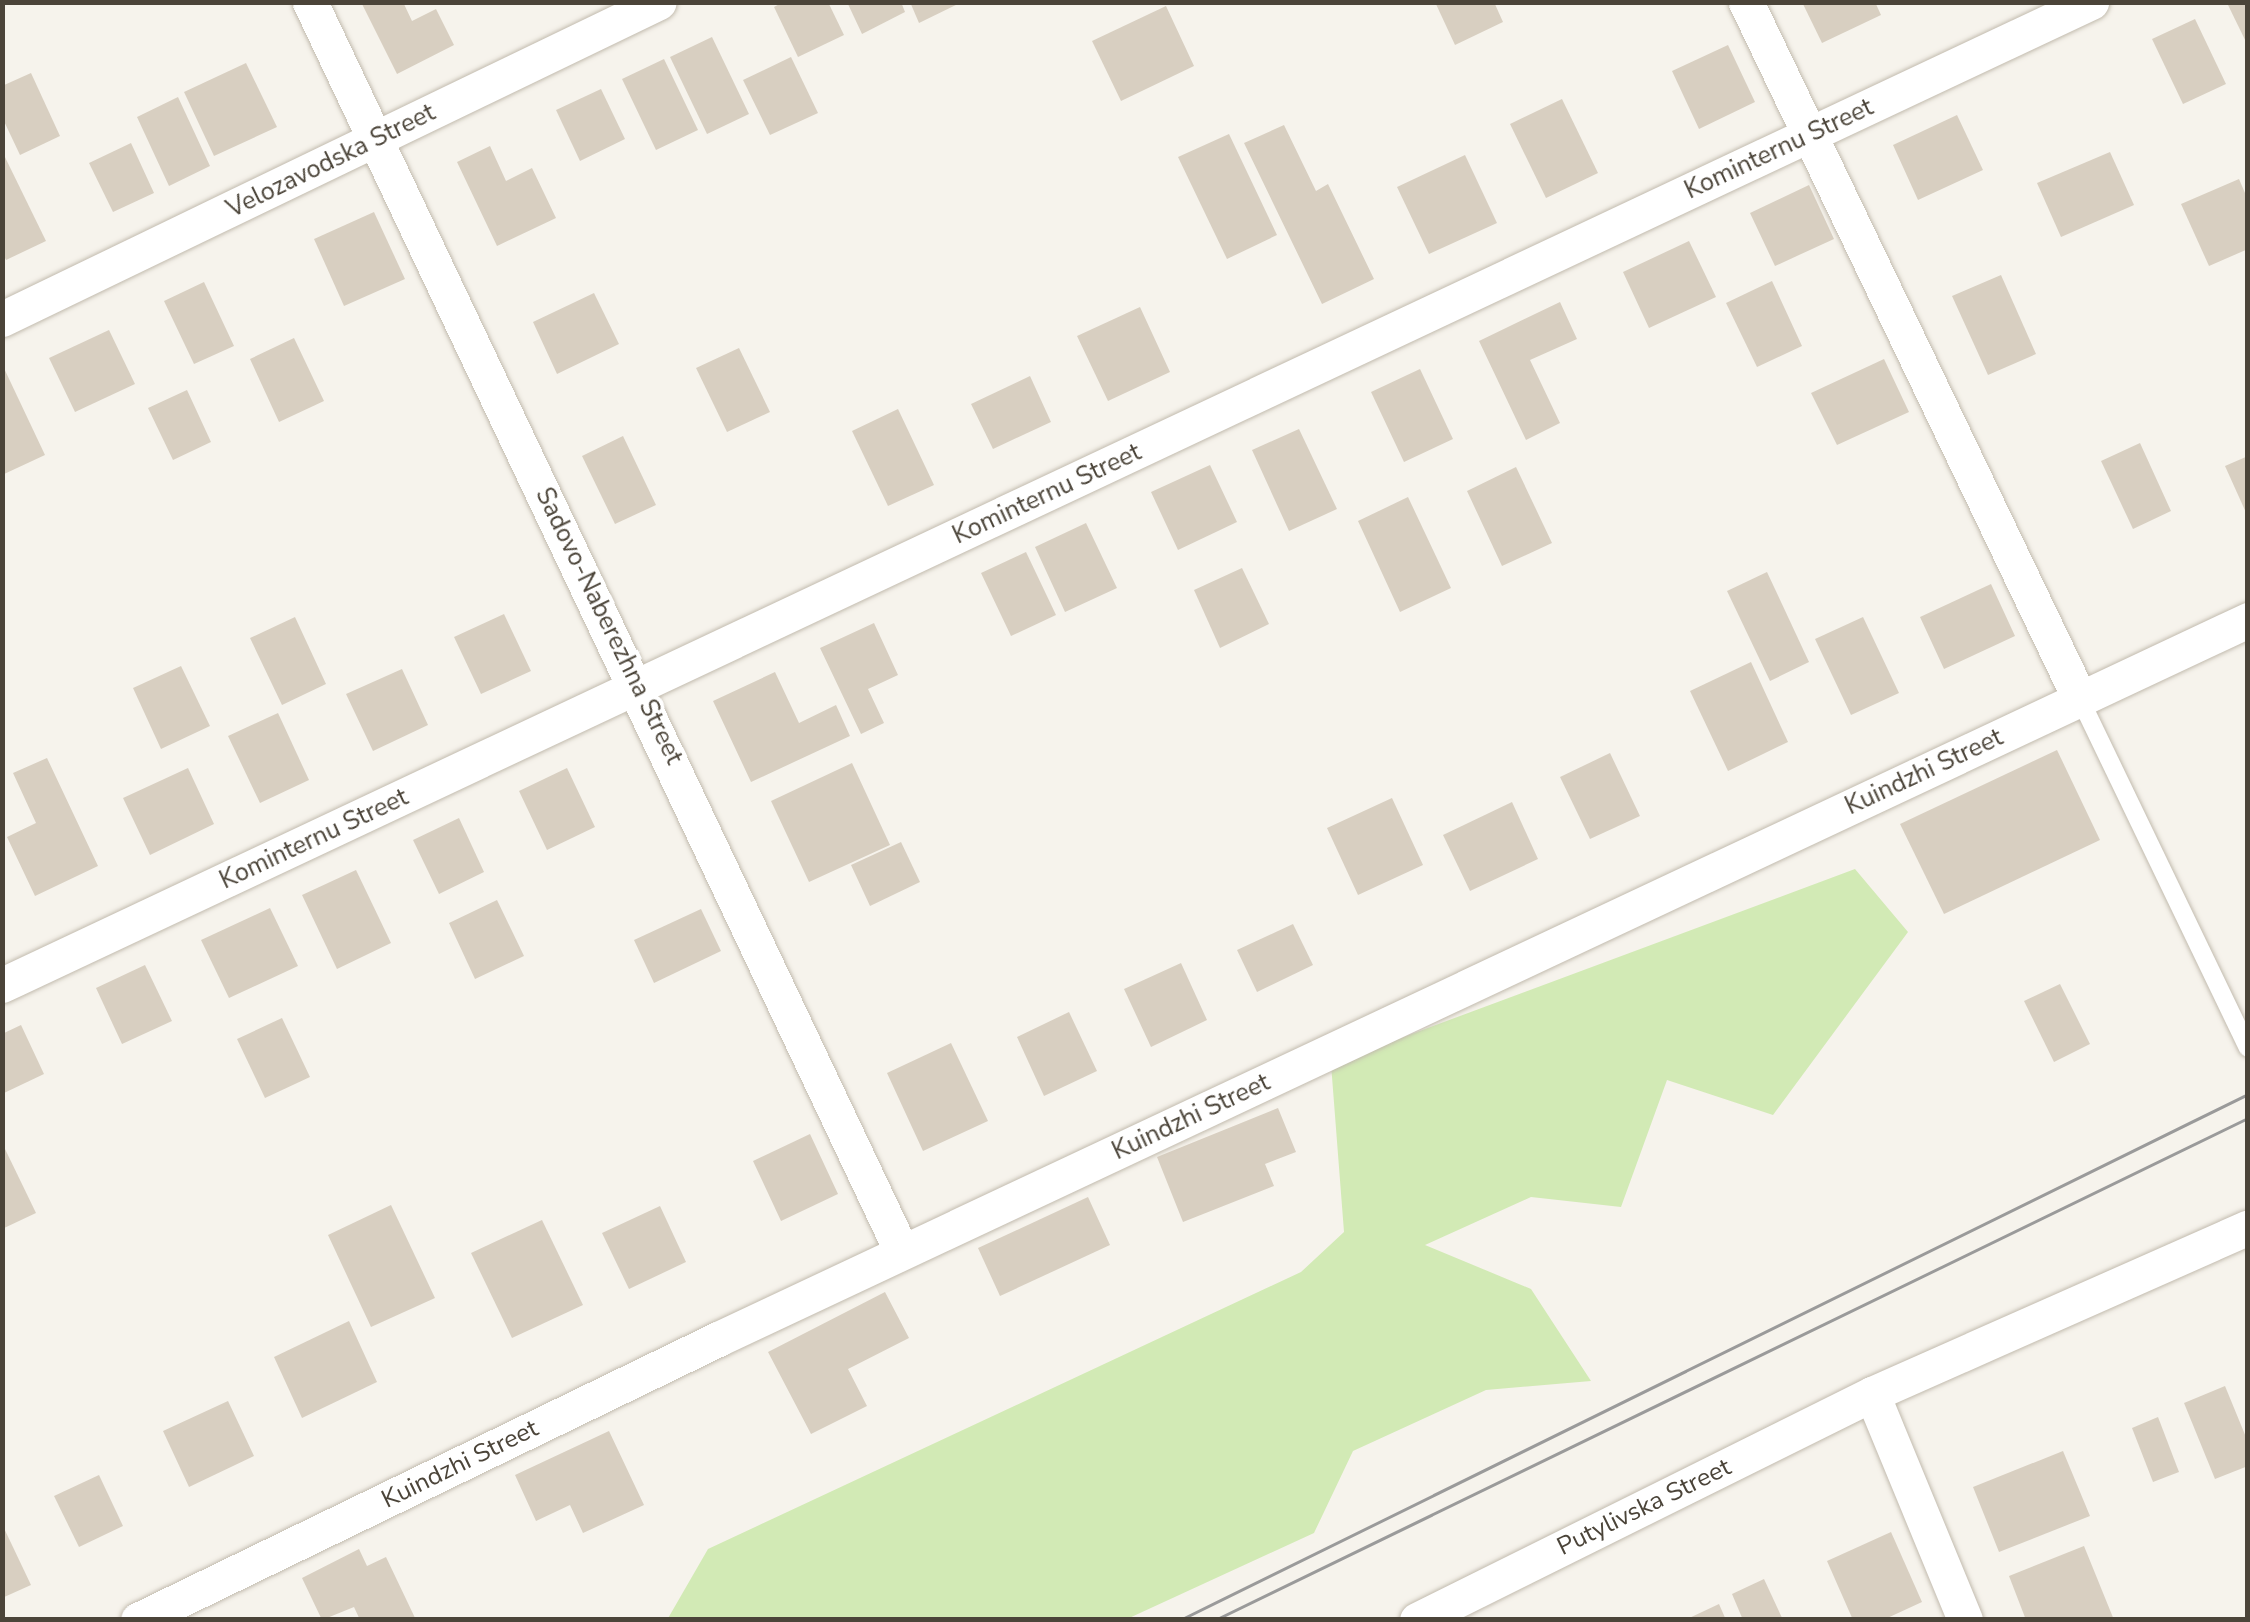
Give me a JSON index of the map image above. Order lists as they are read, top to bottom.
{
  "streets": {
    "street": [
      "Kominternu Street",
      "Velozavodska Street",
      "Sadovo-Naberezhna Street",
      "Kuindzhi Street",
      "Putylivska Street"
    ]
  },
  "crossings": [
    ["Kominternu Street", "Sadovo-Naberezhna Street"],
    ["Velozavodska Street", "Sadovo-Naberezhna Street"],
    ["Sadovo-Naberezhna Street", "Kuindzhi Street"]
  ]
}
